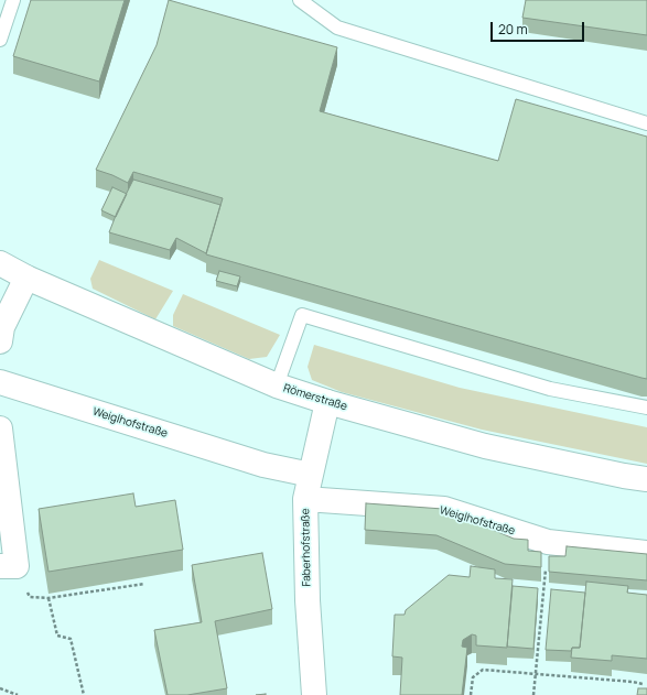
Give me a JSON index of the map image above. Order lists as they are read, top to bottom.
{
  "streets": {
    "street": ["Römerstraße", "Weiglhofstraße", "Faberhofstraße"]
  },
  "crossings": [
    ["Römerstraße", "Faberhofstraße"],
    ["Weiglhofstraße", "Faberhofstraße"]
  ],
  "scale_bar": "20 m"
}
